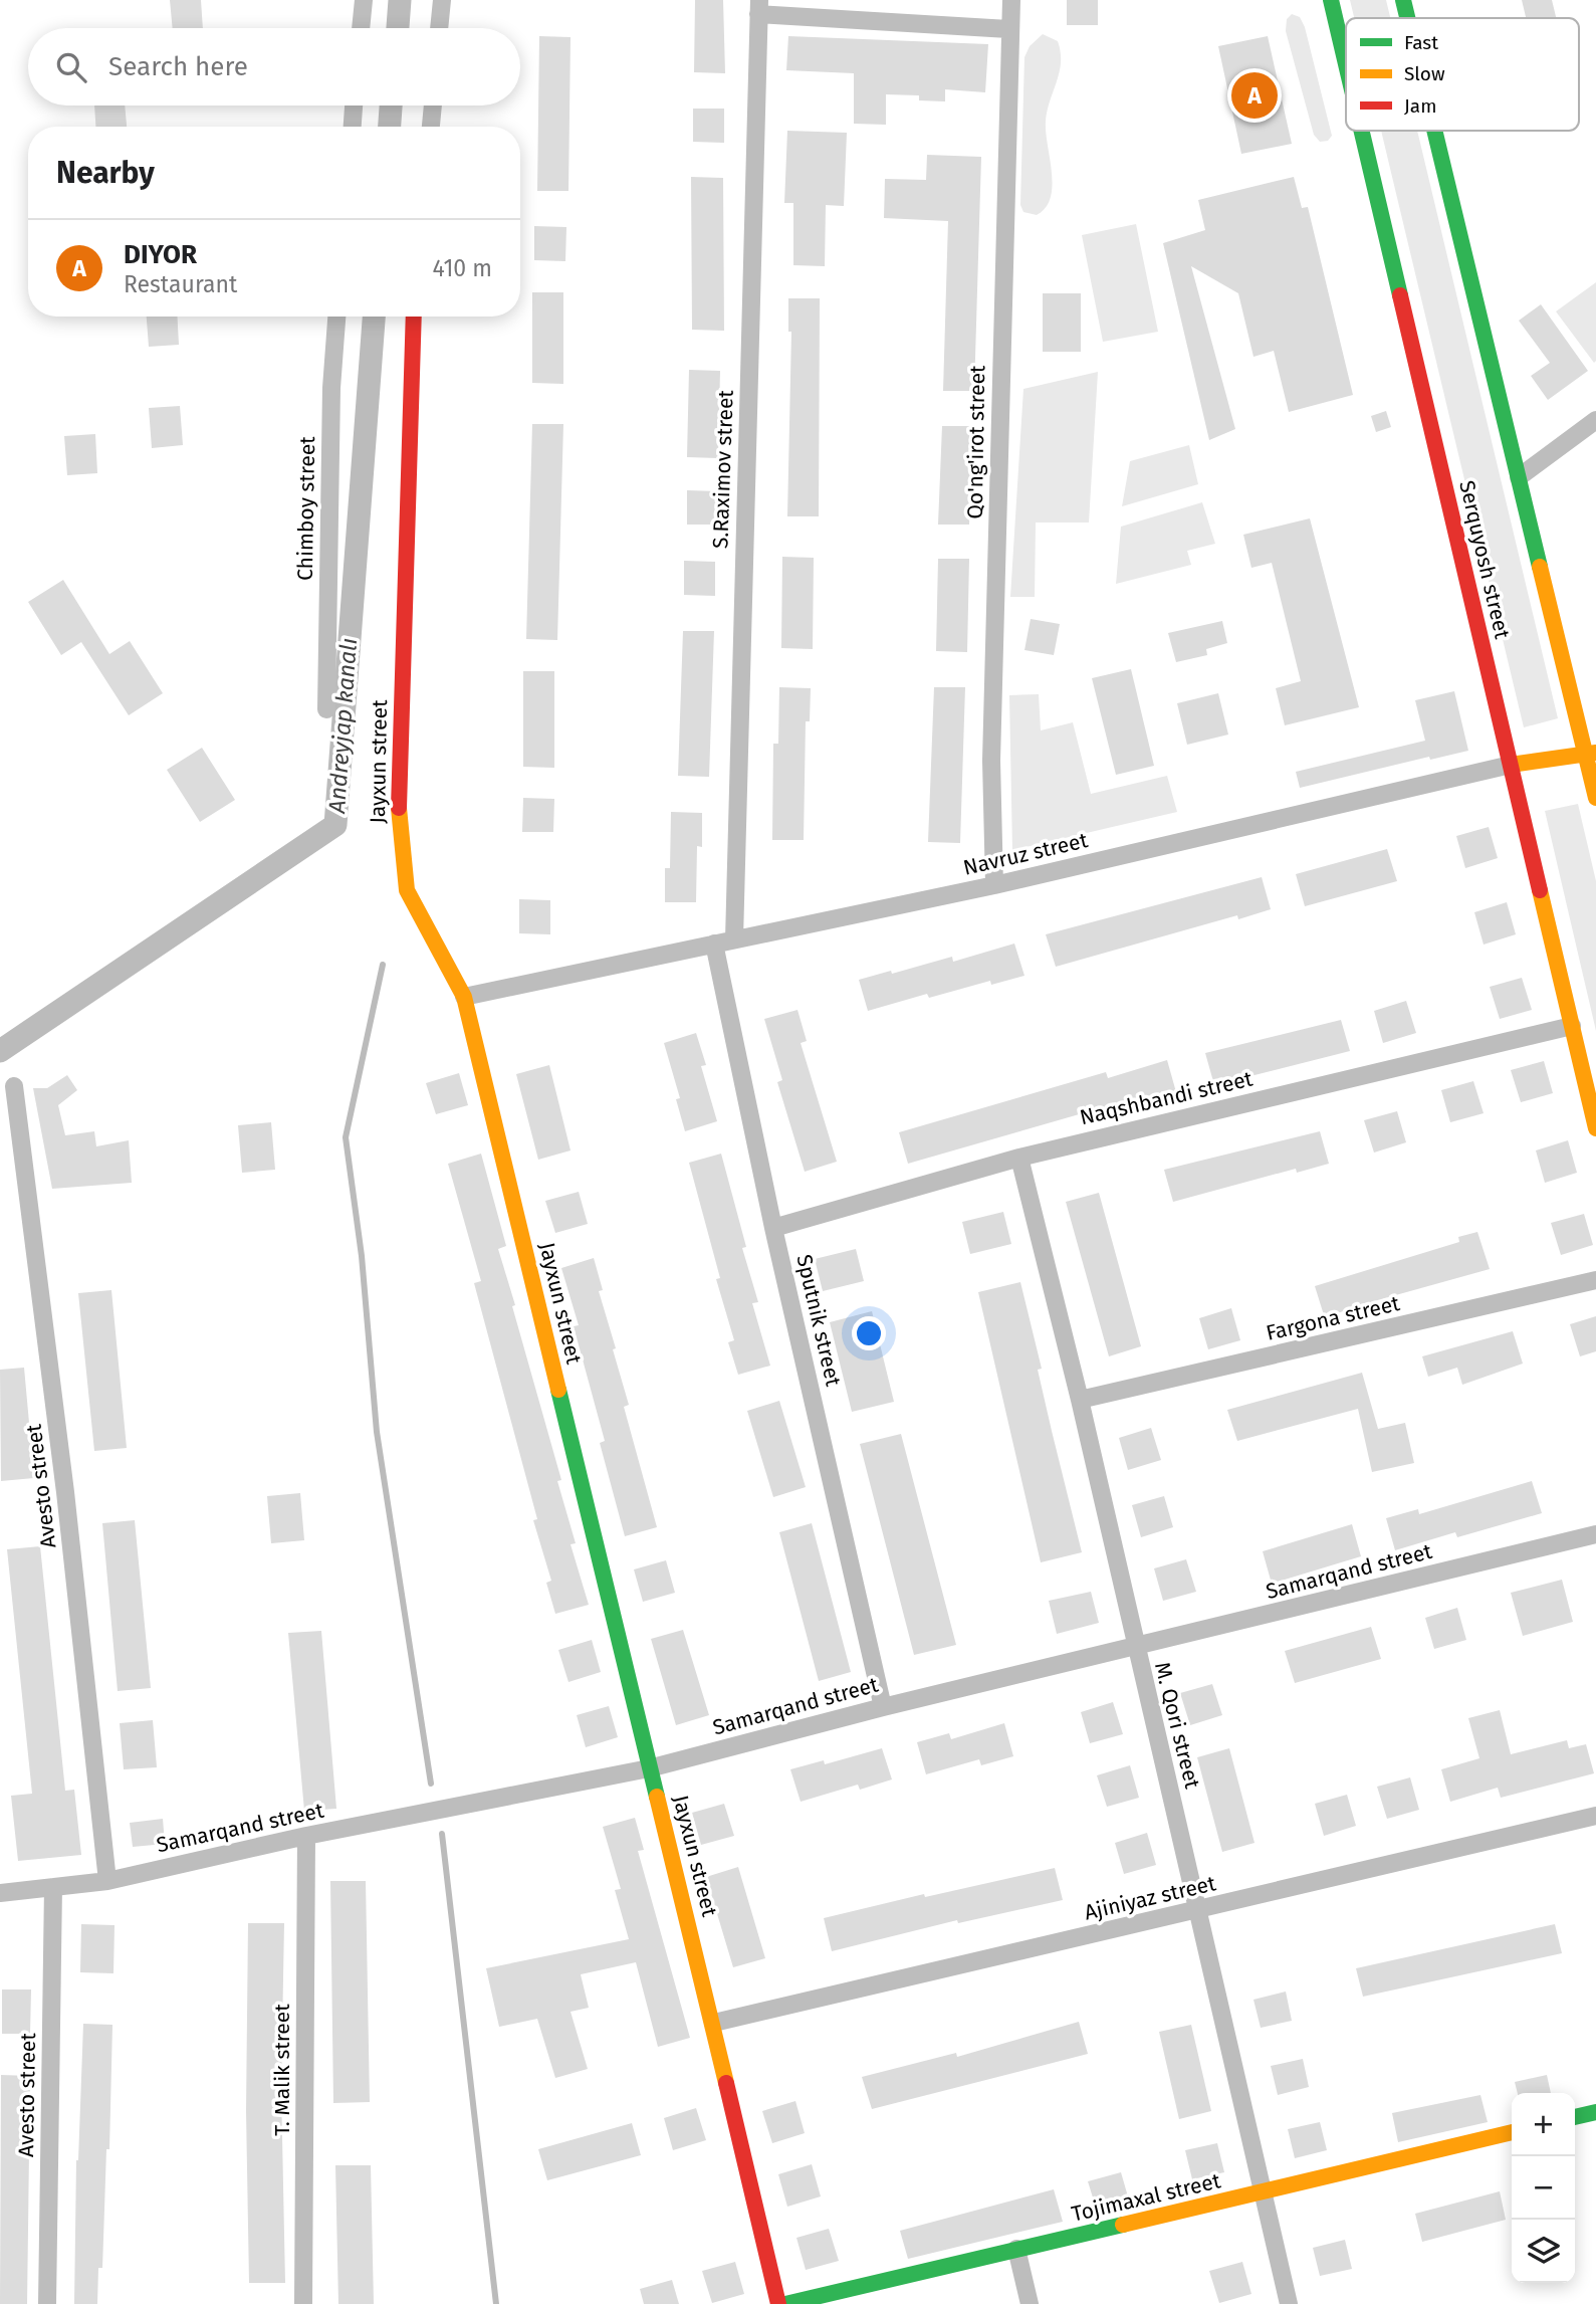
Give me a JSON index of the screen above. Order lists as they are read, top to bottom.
{
  "streets": {
    "street": [
      "Qo'ng'irot street",
      "S.Raximov street",
      "Chimboy street",
      "Serquyosh street",
      "Jayxun street",
      "Navruz street",
      "Naqshbandi street",
      "Fargona street",
      "Sputnik street",
      "Avesto street",
      "Samarqand street",
      "M. Qori street",
      "Ajiniyaz street",
      "T. Malik street",
      "Tojimaxal street"
    ]
  },
  "crossings": [
    ["Qo'ng'irot street", "Navruz street"],
    ["S.Raximov street", "Navruz street"],
    ["Serquyosh street", "Navruz street"],
    ["Serquyosh street", "Naqshbandi street"],
    ["Jayxun street", "Navruz street"],
    ["Jayxun street", "Samarqand street"],
    ["Jayxun street", "Ajiniyaz street"],
    ["Navruz street", "Sputnik street"],
    ["Naqshbandi street", "Sputnik street"],
    ["Naqshbandi street", "M. Qori street"],
    ["Fargona street", "M. Qori street"],
    ["Sputnik street", "Samarqand street"],
    ["Avesto street", "Samarqand street"],
    ["Samarqand street", "M. Qori street"],
    ["Samarqand street", "T. Malik street"],
    ["M. Qori street", "Ajiniyaz street"],
    ["M. Qori street", "Tojimaxal street"]
  ],
  "water": ["Andreyjap kanalı"],
  "legend": ["Fast", "Slow", "Jam"],
  "page": {
    "search": "Search here",
    "pins": "A",
    "heading": "Nearby",
    "list": [
      {
        "mark": "A",
        "name": "DIYOR",
        "note": "Restaurant",
        "value": "410 m"
      }
    ],
    "map_buttons": ["+", "−"]
  }
}
